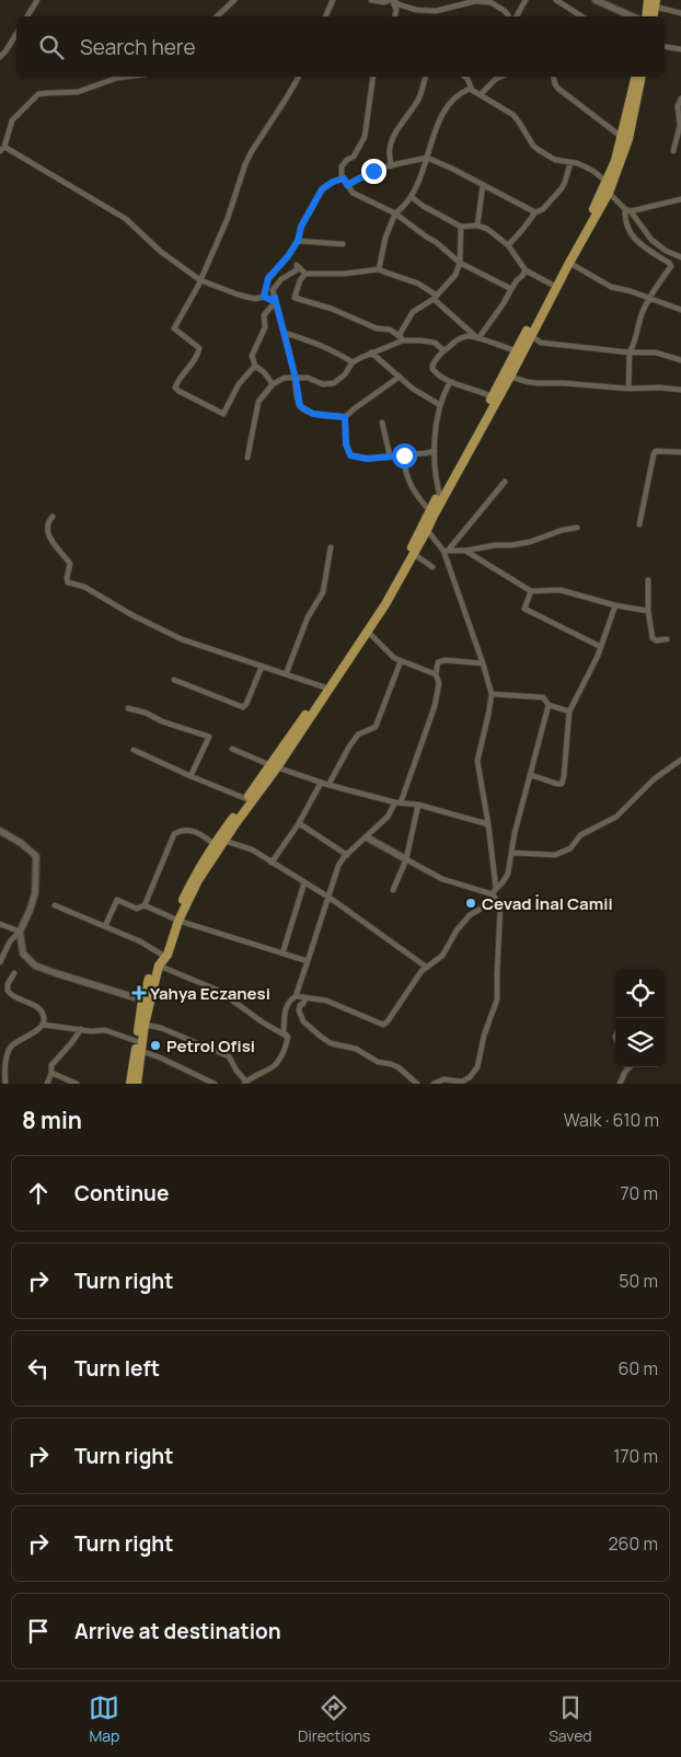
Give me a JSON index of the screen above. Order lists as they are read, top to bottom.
{
  "places": {
    "other": ["Cevad İnal Camii", "Petrol Ofisi"],
    "health": ["Yahya Eczanesi"]
  },
  "page": {
    "search": "Search here",
    "heading": ["8 min", "Walk · 610 m"],
    "list": [
      ["Continue", "70 m"],
      ["Turn right", "50 m"],
      ["Turn left", "60 m"],
      ["Turn right", "170 m"],
      ["Turn right", "260 m"],
      "Arrive at destination"
    ],
    "nav": ["Map", "Directions", "Saved"]
  }
}
